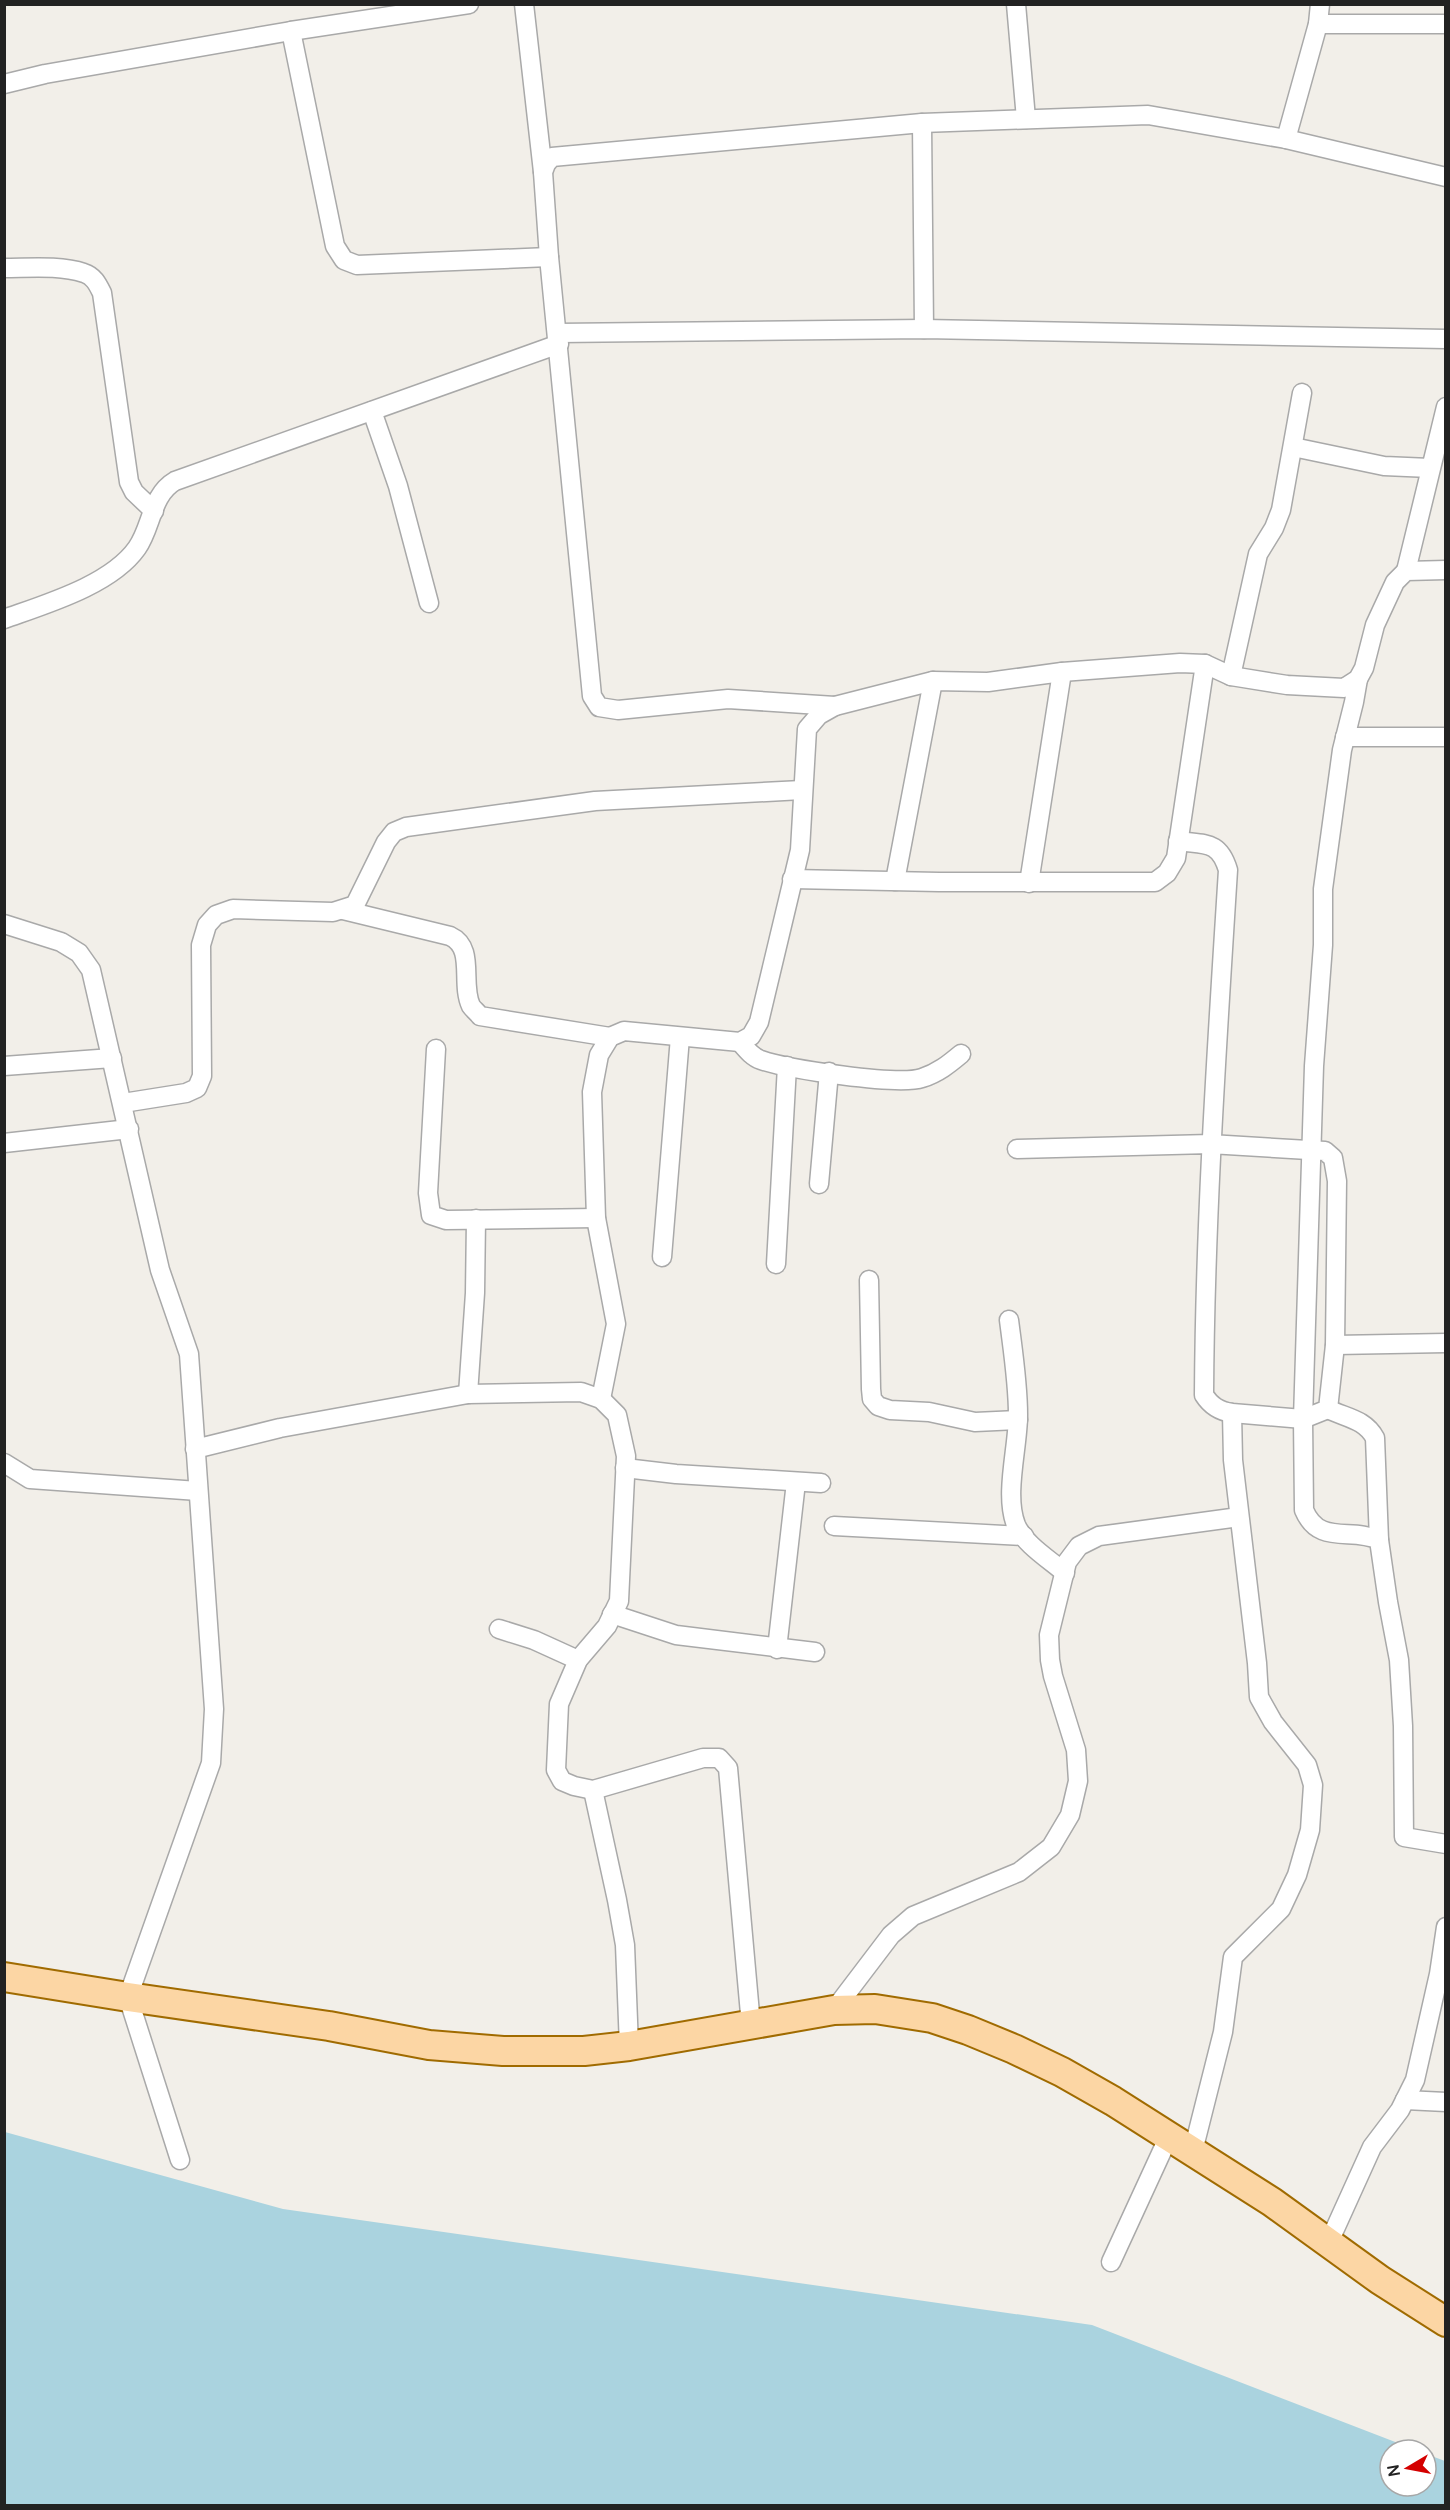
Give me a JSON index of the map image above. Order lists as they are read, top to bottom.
{
  "north": "left"
}
